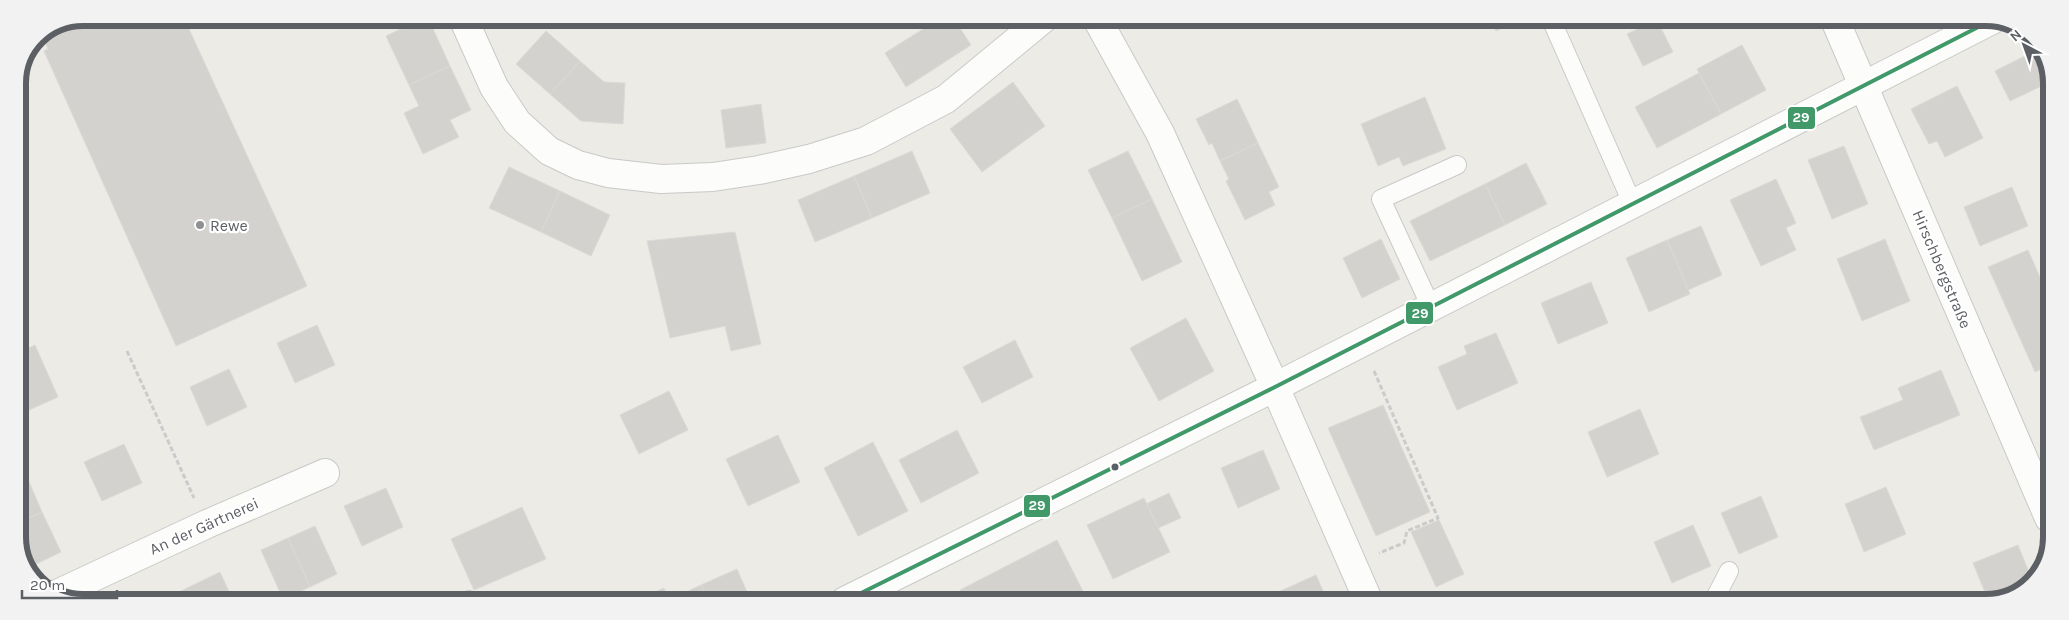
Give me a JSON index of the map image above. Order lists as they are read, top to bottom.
{
  "streets": {
    "street": ["Hirschbergstraße", "An der Gärtnerei"]
  },
  "places": ["Rewe"],
  "lines": ["transit line 29"],
  "scale_bar": "20 m",
  "north": "top left"
}
